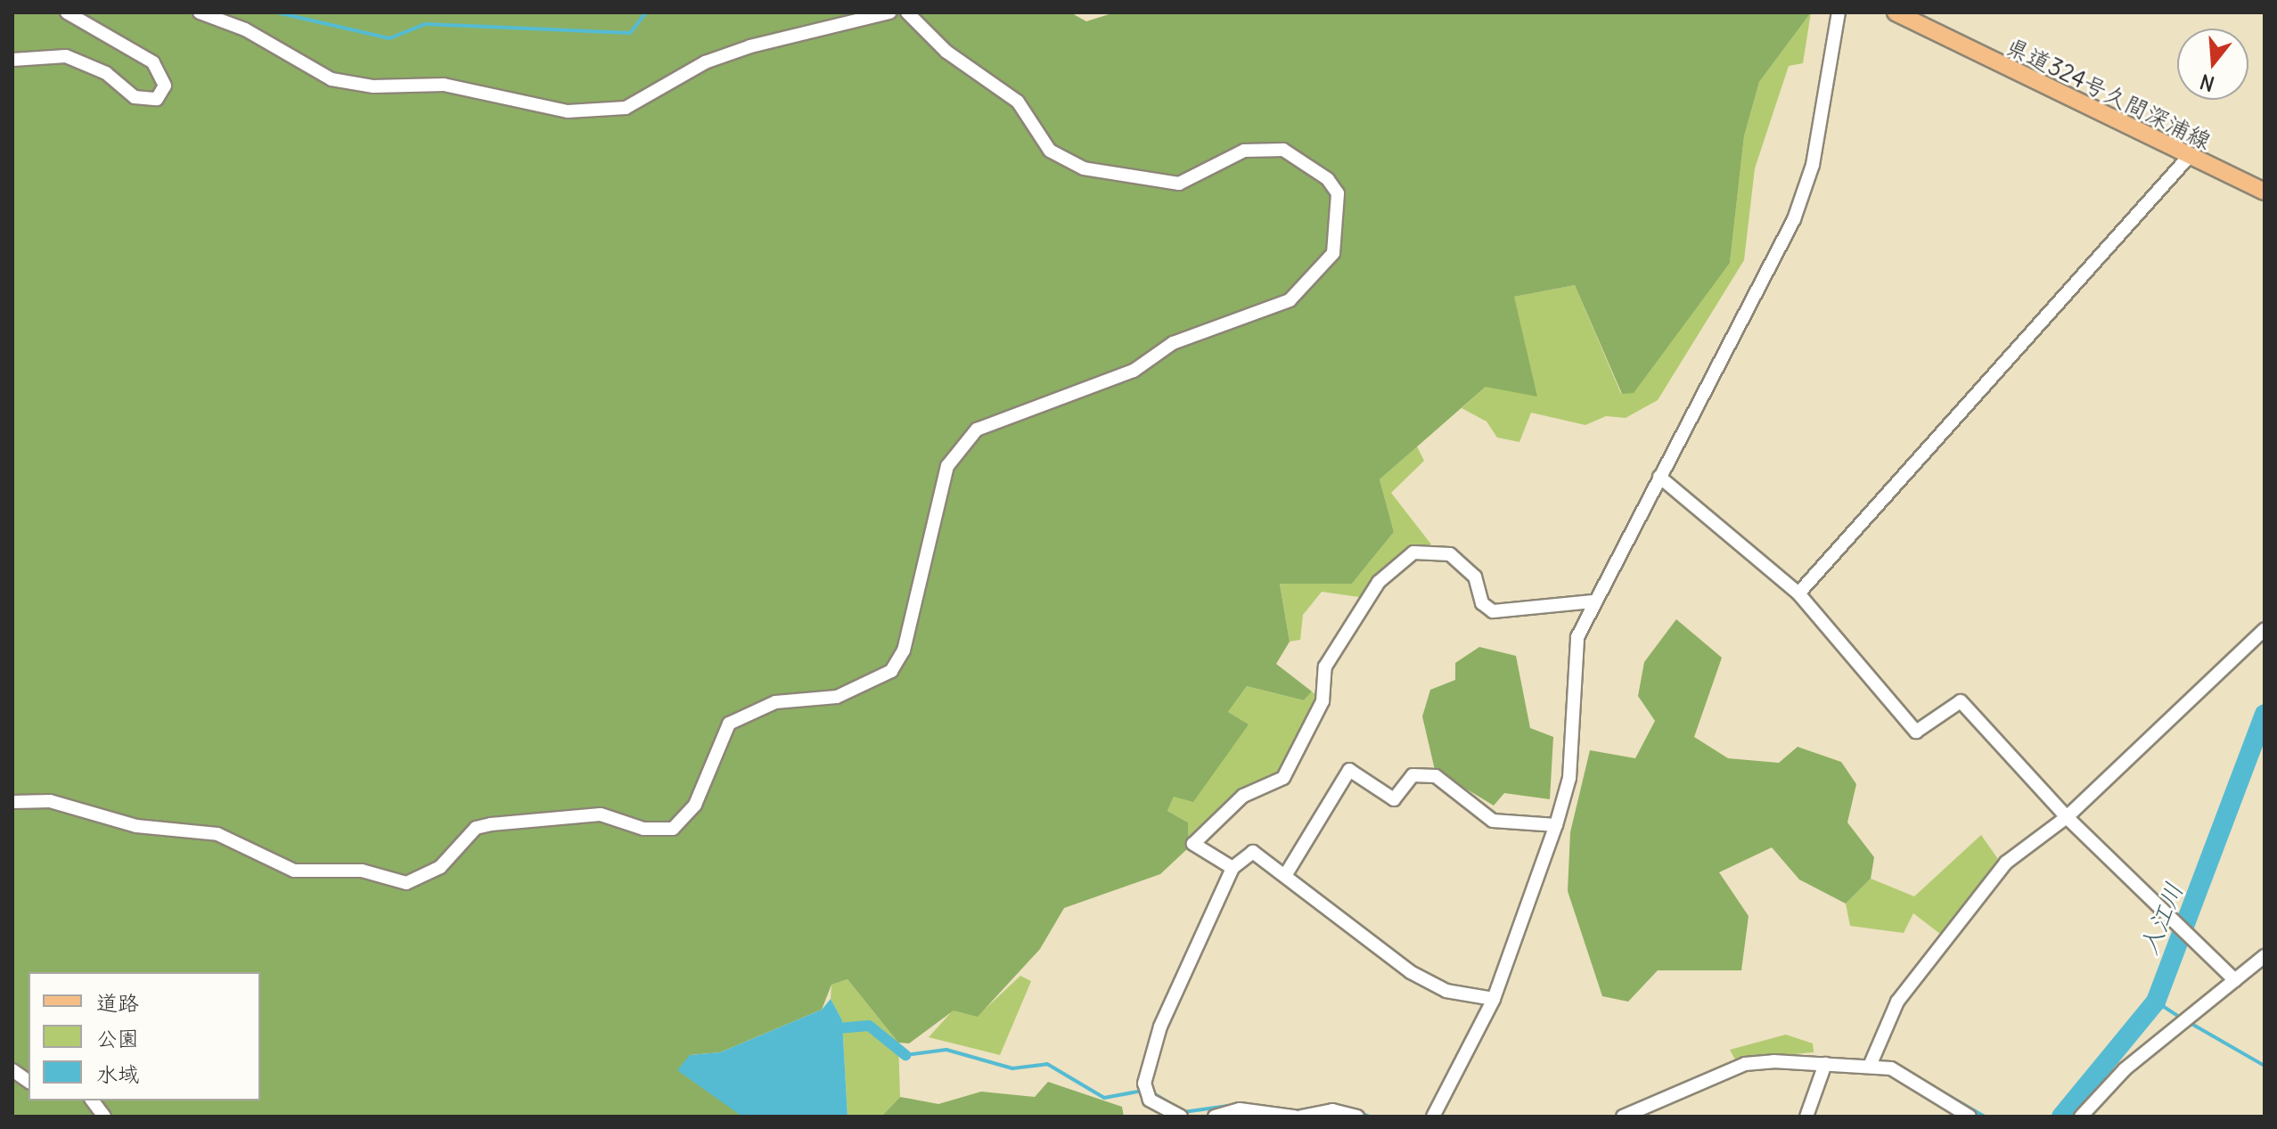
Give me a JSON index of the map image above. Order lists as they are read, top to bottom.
{
  "streets": {
    "main road": ["県道324号久間深浦線"]
  },
  "water": ["入江川"],
  "legend": ["道路", "公園", "水域"],
  "north": "bottom"
}
